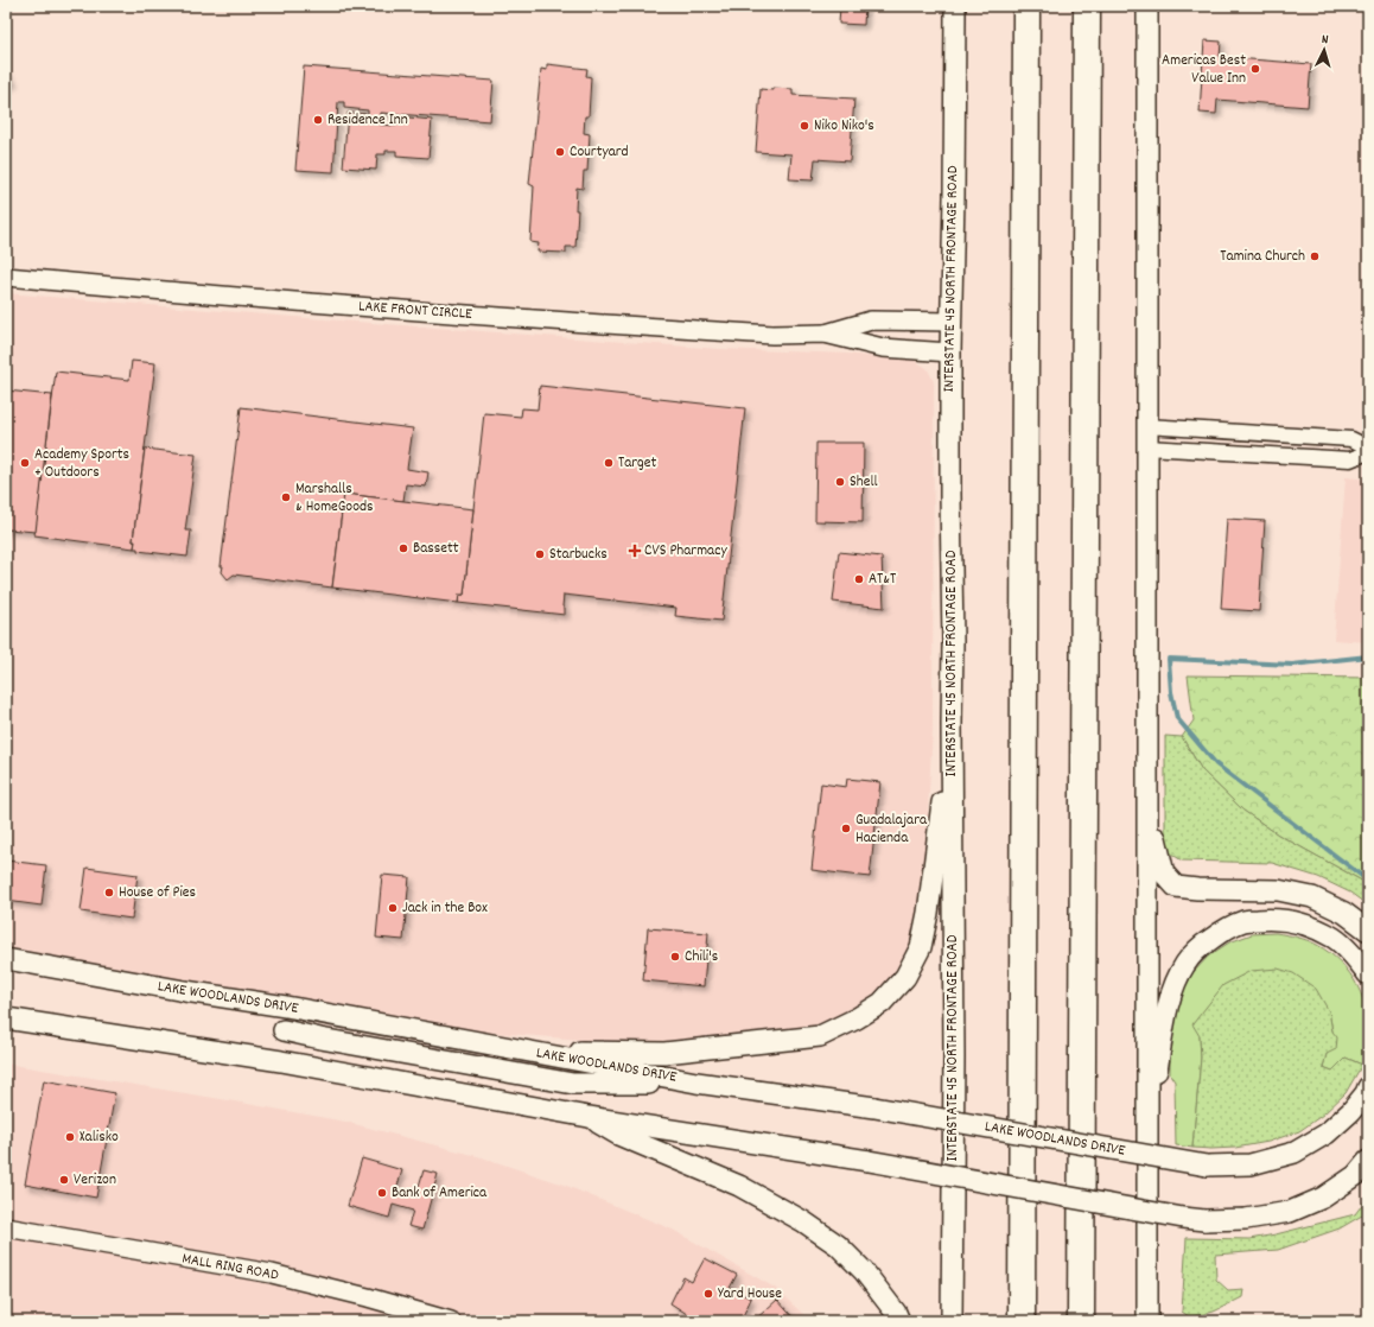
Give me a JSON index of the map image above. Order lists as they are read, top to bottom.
{
  "streets": {
    "main road": ["INTERSTATE 45 NORTH FRONTAGE ROAD", "LAKE WOODLANDS DRIVE"],
    "street": ["LAKE FRONT CIRCLE", "MALL RING ROAD"]
  },
  "crossings": [
    ["INTERSTATE 45 NORTH FRONTAGE ROAD", "LAKE FRONT CIRCLE"]
  ],
  "places": {
    "other": [
      "Americas Best Value Inn",
      "Residence Inn",
      "Niko Niko's",
      "Courtyard",
      "Tamina Church",
      "Academy Sports + Outdoors",
      "Target",
      "Shell",
      "Marshalls & HomeGoods",
      "Bassett",
      "Starbucks",
      "AT&T",
      "Guadalajara Hacienda",
      "House of Pies",
      "Jack in the Box",
      "Chili's",
      "Xalisko",
      "Verizon",
      "Bank of America",
      "Yard House"
    ],
    "health": ["CVS Pharmacy"]
  },
  "north": "top"
}
